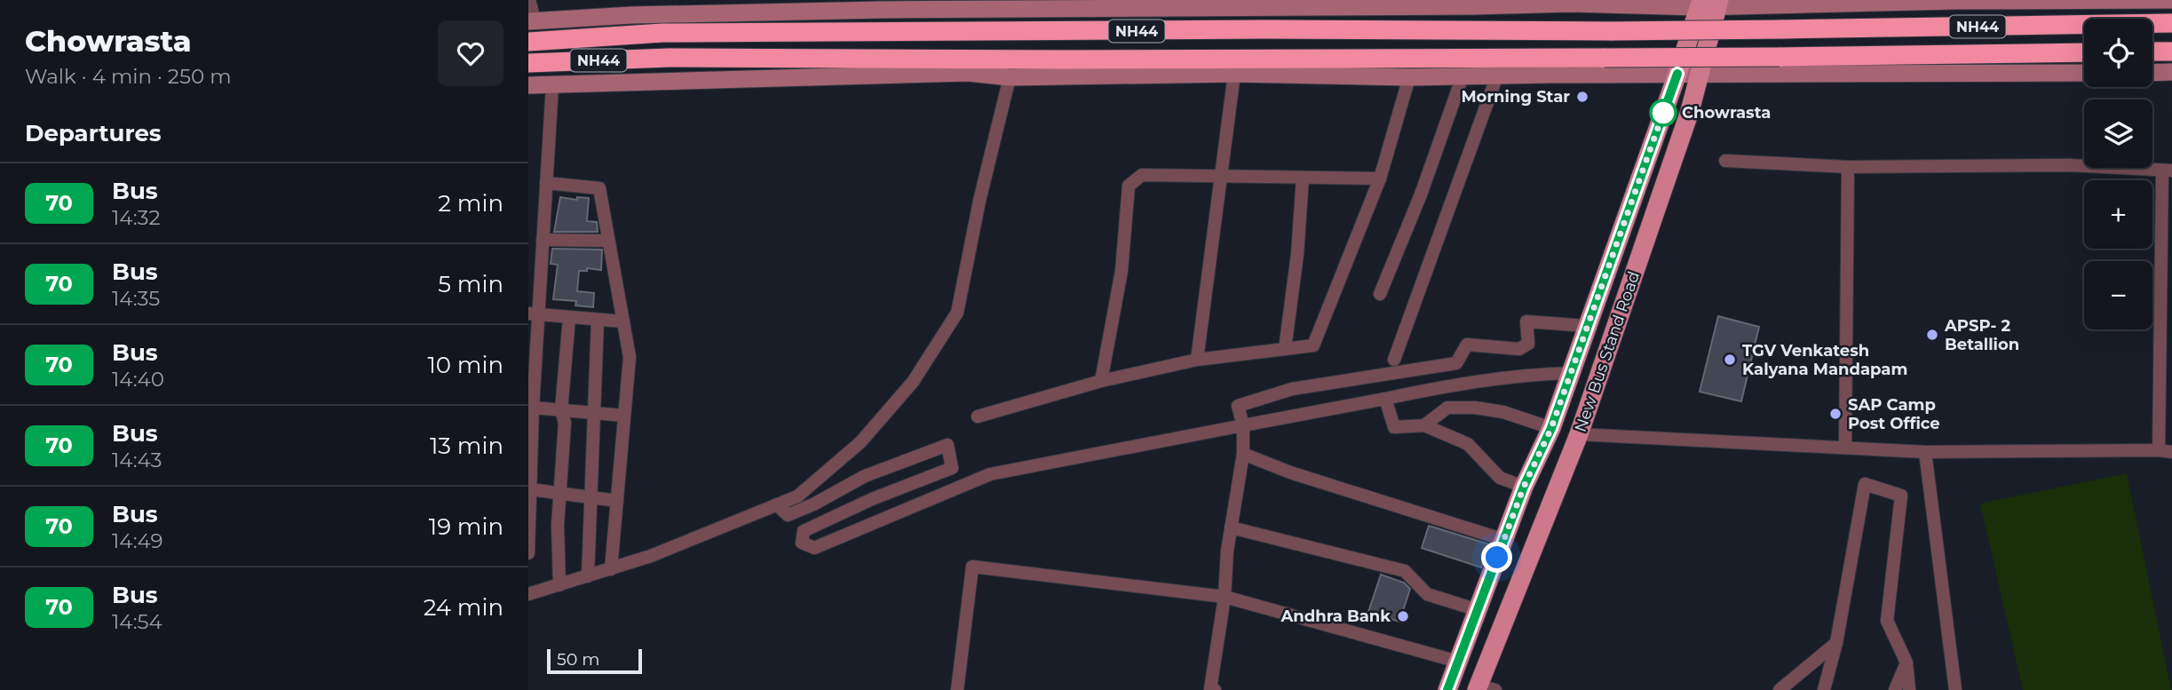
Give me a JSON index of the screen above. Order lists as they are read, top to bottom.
{
  "streets": {
    "highway": ["NH44"],
    "main road": ["New Bus Stand Road"]
  },
  "places": [
    "Morning Star",
    "Chowrasta",
    "APSP- 2 Betallion",
    "TGV Venkatesh Kalyana Mandapam",
    "SAP Camp Post Office",
    "Andhra Bank"
  ],
  "lines": ["bus line 70"],
  "scale_bar": "50 m",
  "page": {
    "heading": [
      ["Chowrasta", "Walk · 4 min · 250 m"],
      "Departures"
    ],
    "map_buttons": ["+", "−"],
    "list": [
      {
        "mark": "70",
        "name": "Bus",
        "note": "14:32",
        "value": "2 min"
      },
      {
        "mark": "70",
        "name": "Bus",
        "note": "14:35",
        "value": "5 min"
      },
      {
        "mark": "70",
        "name": "Bus",
        "note": "14:40",
        "value": "10 min"
      },
      {
        "mark": "70",
        "name": "Bus",
        "note": "14:43",
        "value": "13 min"
      },
      {
        "mark": "70",
        "name": "Bus",
        "note": "14:49",
        "value": "19 min"
      },
      {
        "mark": "70",
        "name": "Bus",
        "note": "14:54",
        "value": "24 min"
      }
    ],
    "scale": "50 m"
  }
}
